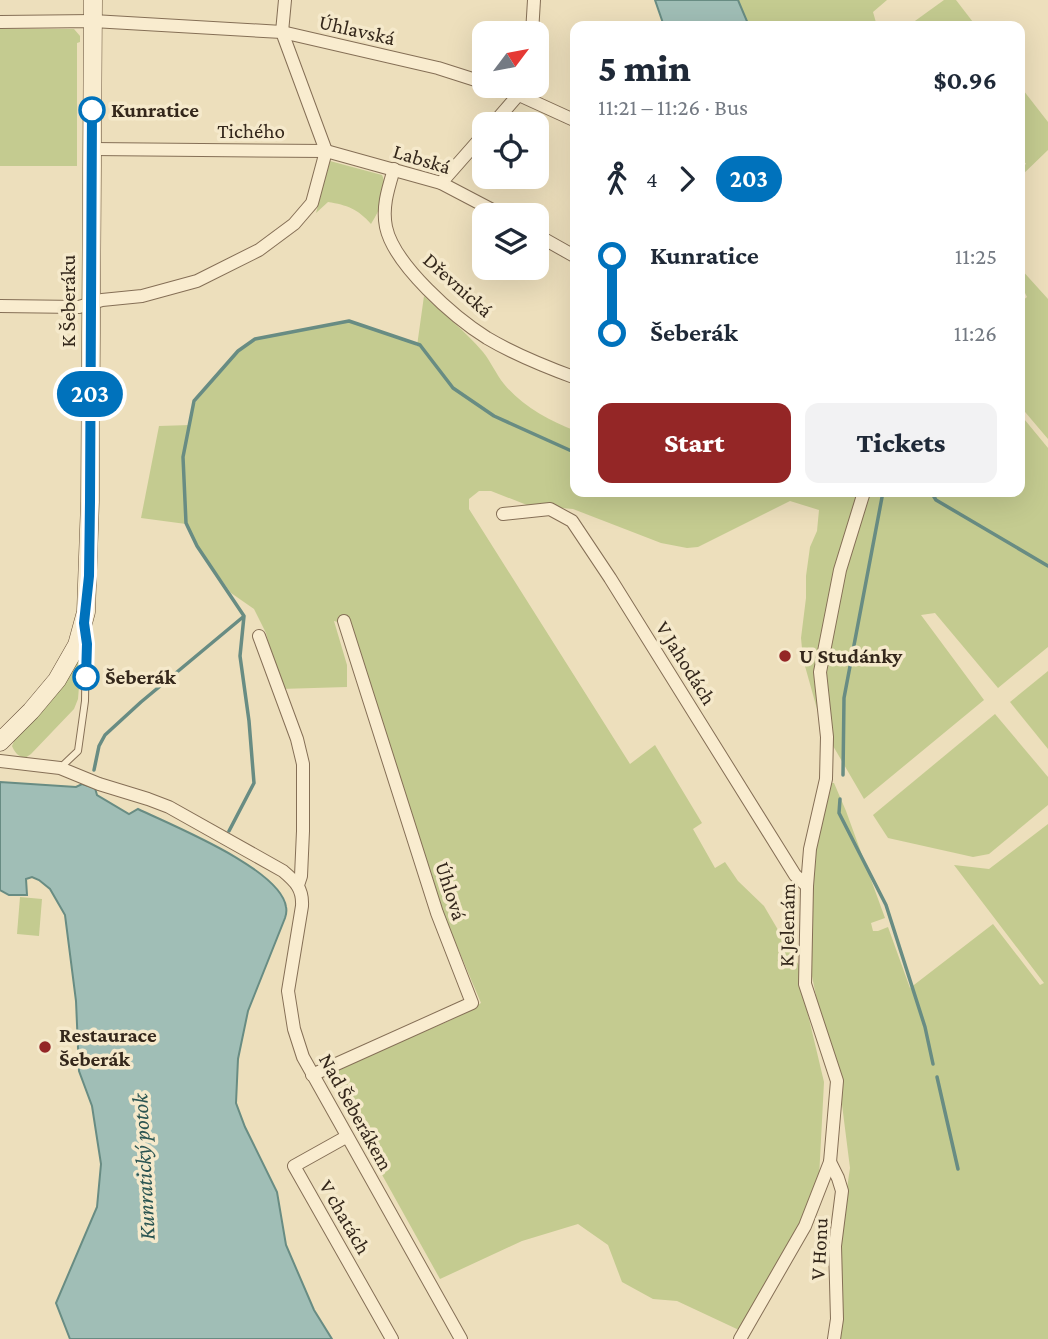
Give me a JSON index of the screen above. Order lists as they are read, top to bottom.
{
  "streets": {
    "street": [
      "Úhlavská",
      "Tichého",
      "Labská",
      "Dřevnická",
      "K Šeberáku",
      "V Jahodách",
      "Úhlová",
      "K Jelenám",
      "Nad Šeberákem",
      "V chatách",
      "V Honu"
    ]
  },
  "crossings": [
    ["Úhlavská", "K Šeberáku"],
    ["Tichého", "Labská"],
    ["Tichého", "K Šeberáku"],
    ["Labská", "Dřevnická"],
    ["V Jahodách", "K Jelenám"],
    ["Úhlová", "Nad Šeberákem"],
    ["K Jelenám", "V Honu"],
    ["Nad Šeberákem", "V chatách"]
  ],
  "water": ["Kunratický potok"],
  "places": [
    "Kunratice",
    "U Studánky",
    "Šeberák",
    "Restaurace Šeberák"
  ],
  "lines": ["bus line 203"],
  "north": "top right",
  "page": {
    "on_map": "203",
    "heading": ["5 min", "11:21 – 11:26 · Bus", "$0.96"],
    "legs": ["4", "203"],
    "list": [
      {
        "name": "Kunratice",
        "value": "11:25"
      },
      {
        "name": "Šeberák",
        "value": "11:26"
      }
    ],
    "buttons": ["Start", "Tickets"]
  }
}
